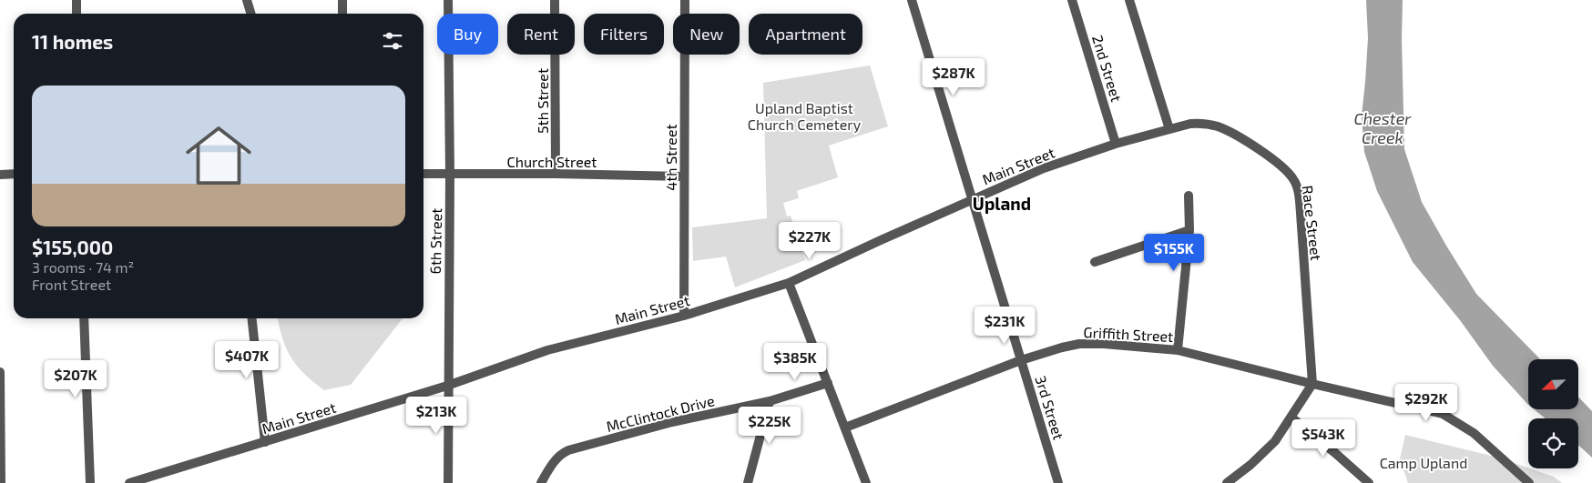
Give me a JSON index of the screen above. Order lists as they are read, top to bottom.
{
  "streets": {
    "street": [
      "2nd Street",
      "5th Street",
      "4th Street",
      "Church Street",
      "Main Street",
      "Race Street",
      "6th Street",
      "Griffith Street",
      "3rd Street",
      "McClintock Drive"
    ]
  },
  "crossings": [
    ["2nd Street", "Main Street"],
    ["5th Street", "Church Street"],
    ["4th Street", "Church Street"],
    ["4th Street", "Main Street"],
    ["Church Street", "6th Street"],
    ["Main Street", "Race Street"],
    ["Main Street", "6th Street"],
    ["Main Street", "3rd Street"],
    ["Race Street", "Griffith Street"],
    ["Griffith Street", "3rd Street"]
  ],
  "districts": ["Upland"],
  "water": ["Chester Creek"],
  "parks": ["Upland Baptist Church Cemetery", "Camp Upland"],
  "north": "bottom left",
  "page": {
    "chip": [
      "Buy",
      "Rent",
      "Filters",
      "New",
      "Apartment"
    ],
    "heading": "11 homes",
    "price": [
      "$287K",
      "$227K",
      "$155K",
      "$231K",
      "$407K",
      "$385K",
      "$207K",
      "$292K",
      "$213K",
      "$225K",
      "$543K"
    ],
    "list": [
      {
        "name": "$155,000",
        "note": "3 rooms · 74 m² · Front Street"
      }
    ]
  }
}
